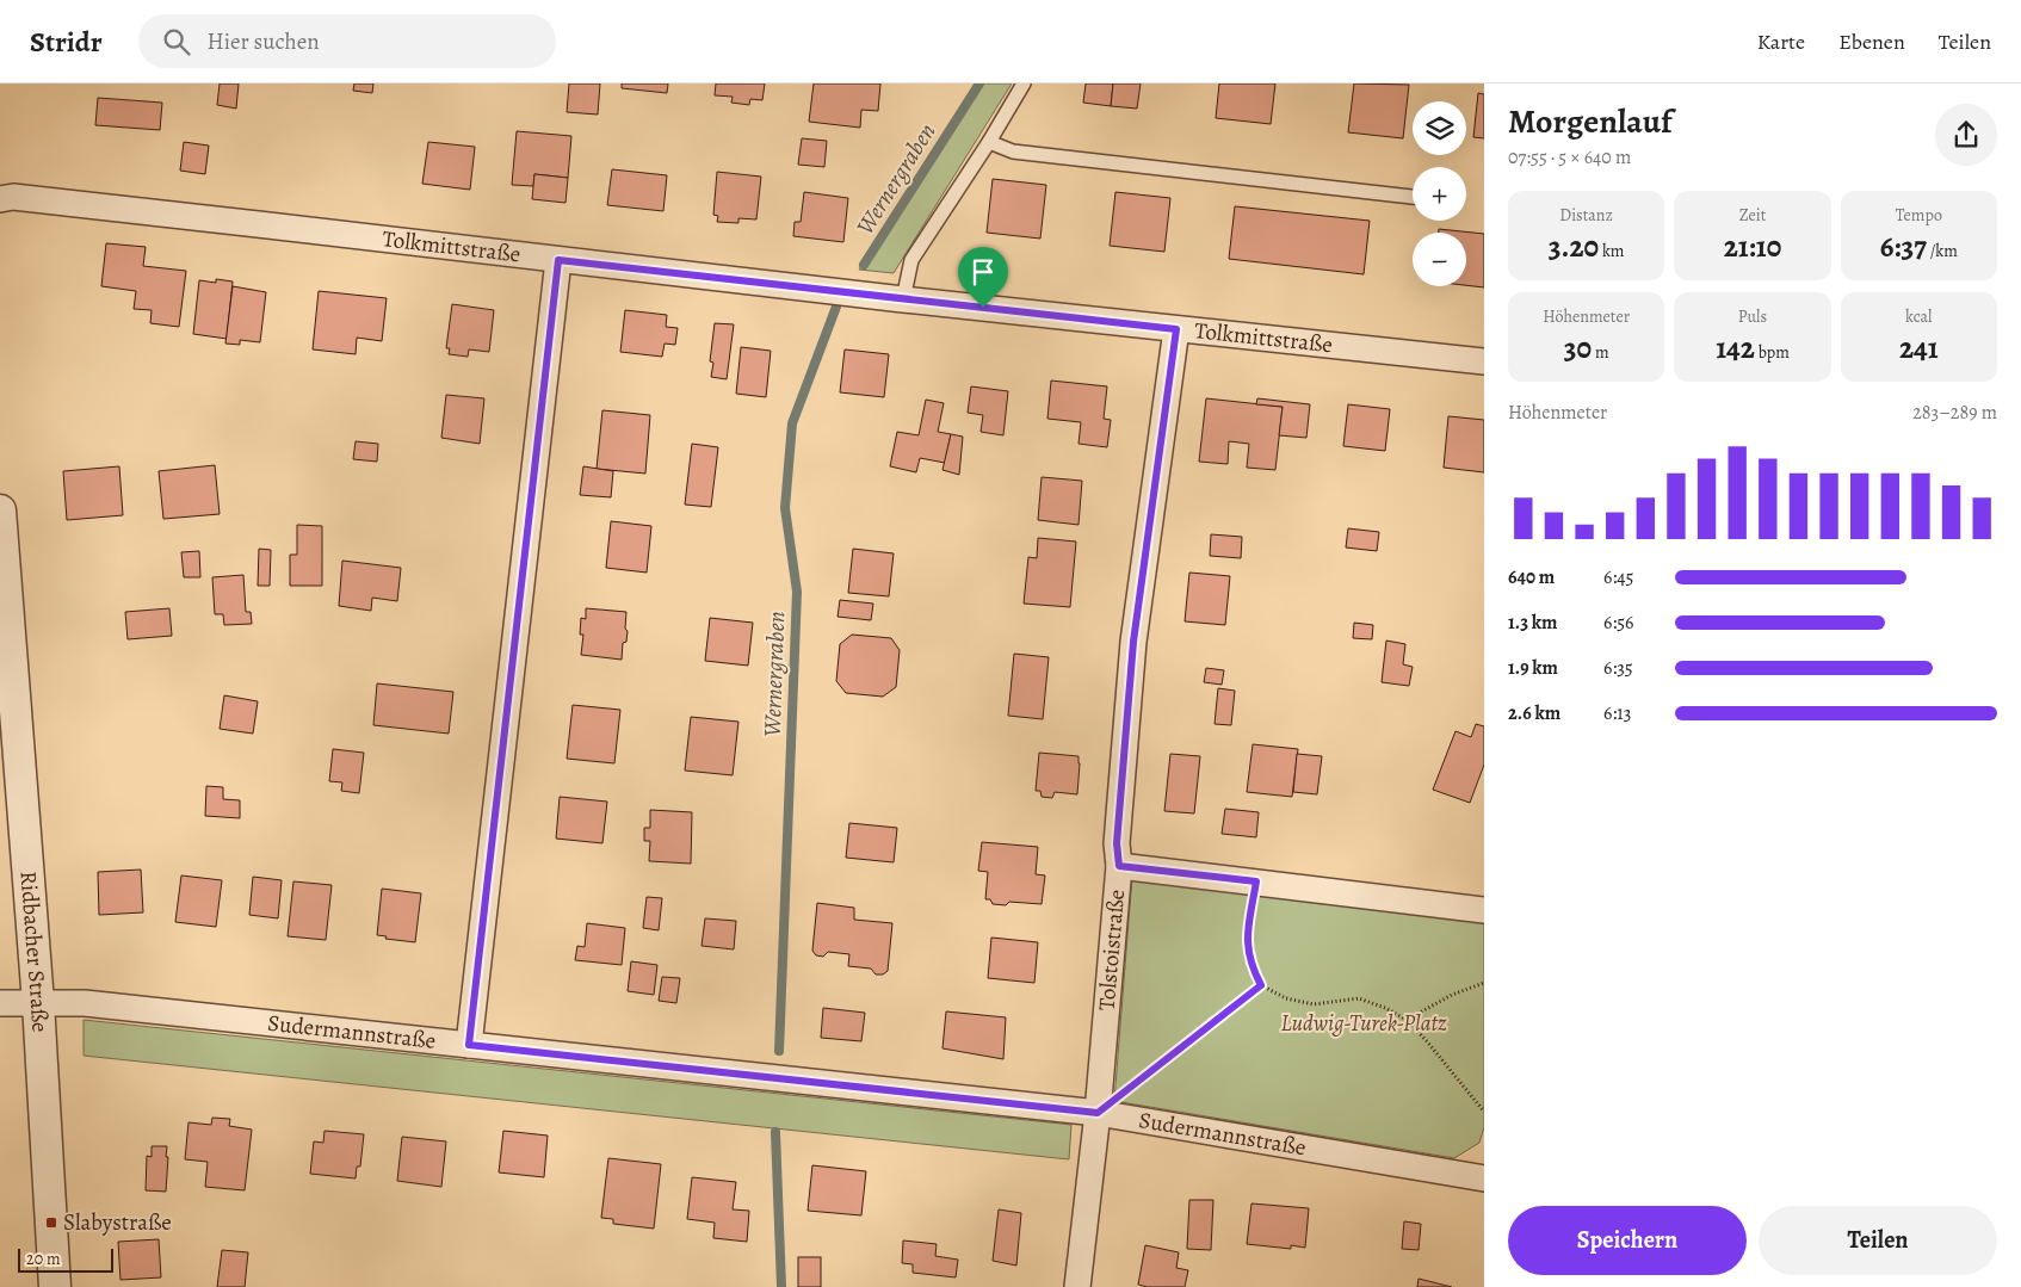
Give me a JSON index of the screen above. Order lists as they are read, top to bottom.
{
  "streets": {
    "street": [
      "Tolkmittstraße",
      "Tolstoistraße",
      "Ridbacher Straße",
      "Sudermannstraße"
    ]
  },
  "crossings": [
    ["Tolkmittstraße", "Tolstoistraße"],
    ["Tolstoistraße", "Sudermannstraße"],
    ["Ridbacher Straße", "Sudermannstraße"]
  ],
  "water": ["Wernergraben"],
  "parks": ["Ludwig-Turek-Platz"],
  "places": {
    "transit": ["Slabystraße"]
  },
  "scale_bar": "20 m",
  "page": {
    "header": "Stridr",
    "search": "Hier suchen",
    "nav": ["Karte", "Ebenen", "Teilen"],
    "heading": ["Morgenlauf", "07:55 · 5 × 640 m"],
    "map_buttons": ["+", "−"],
    "stats": [
      ["Distanz", "3.20 km"],
      ["Zeit", "21:10"],
      ["Tempo", "6:37 /km"],
      ["Höhenmeter", "30 m"],
      ["Puls", "142 bpm"],
      ["kcal", "241"]
    ],
    "chart": ["Höhenmeter", "283–289 m"],
    "list": [
      {
        "name": "640 m",
        "note": "6:45"
      },
      {
        "name": "1.3 km",
        "note": "6:56"
      },
      {
        "name": "1.9 km",
        "note": "6:35"
      },
      {
        "name": "2.6 km",
        "note": "6:13"
      }
    ],
    "buttons": ["Speichern", "Teilen"],
    "scale": "20 m"
  }
}
